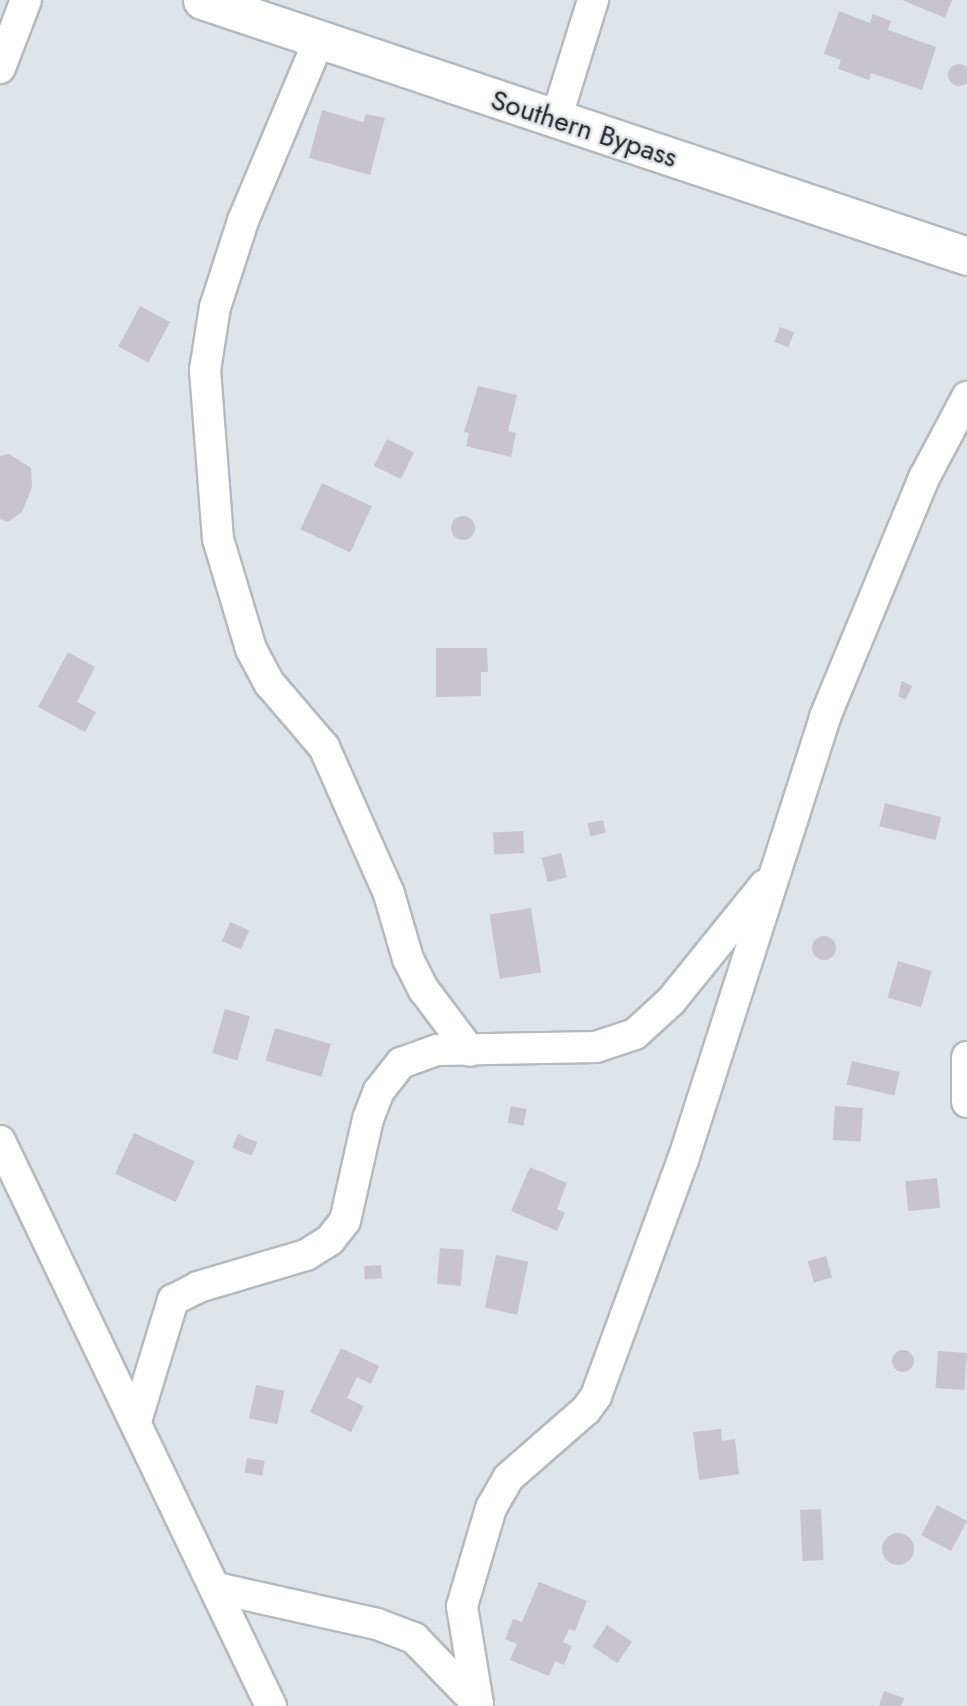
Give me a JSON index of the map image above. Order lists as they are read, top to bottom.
{
  "streets": {
    "street": ["Southern Bypass"]
  }
}
